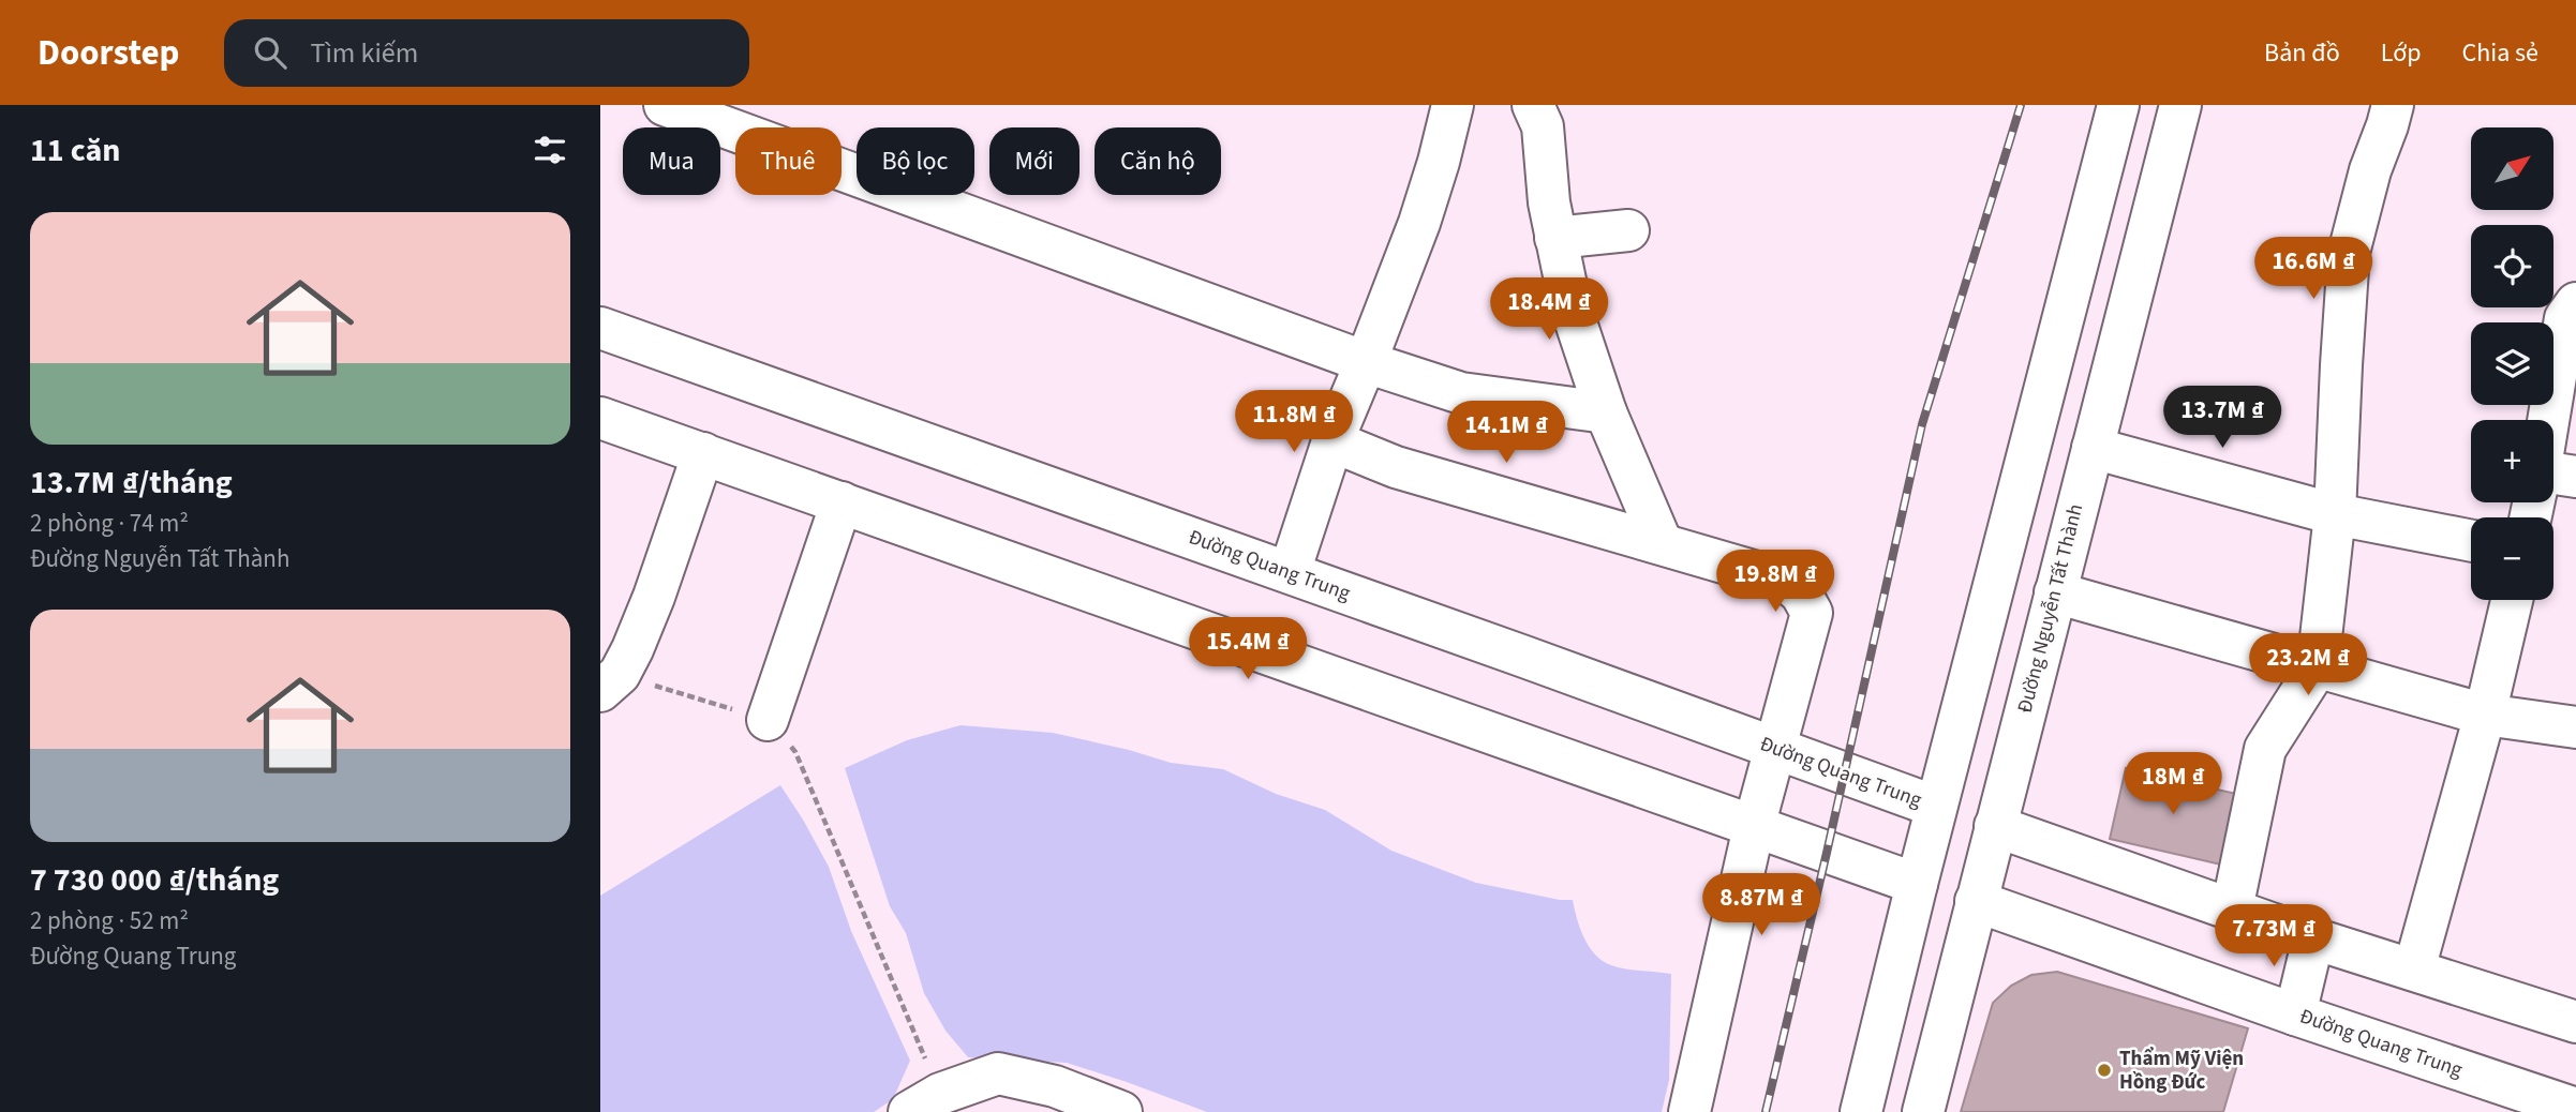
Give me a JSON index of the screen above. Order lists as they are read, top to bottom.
{
  "streets": {
    "main road": ["Đường Quang Trung", "Đường Nguyễn Tất Thành"]
  },
  "crossings": [
    ["Đường Quang Trung", "Đường Nguyễn Tất Thành"]
  ],
  "places": ["Thẩm Mỹ Viện Hồng Đức"],
  "north": "top right",
  "page": {
    "header": "Doorstep",
    "search": "Tìm kiếm",
    "nav": ["Bản đồ", "Lớp", "Chia sẻ"],
    "heading": "11 căn",
    "map_buttons": ["+", "−"],
    "chip": [
      "Mua",
      "Thuê",
      "Bộ lọc",
      "Mới",
      "Căn hộ"
    ],
    "list": [
      {
        "name": "13.7M ₫/tháng",
        "note": "2 phòng · 74 m² · Đường Nguyễn Tất Thành"
      },
      {
        "name": "7 730 000 ₫/tháng",
        "note": "2 phòng · 52 m² · Đường Quang Trung"
      }
    ],
    "price": [
      "16.6M ₫",
      "18.4M ₫",
      "13.7M ₫",
      "11.8M ₫",
      "14.1M ₫",
      "19.8M ₫",
      "15.4M ₫",
      "23.2M ₫",
      "18M ₫",
      "8.87M ₫",
      "7.73M ₫"
    ]
  }
}
